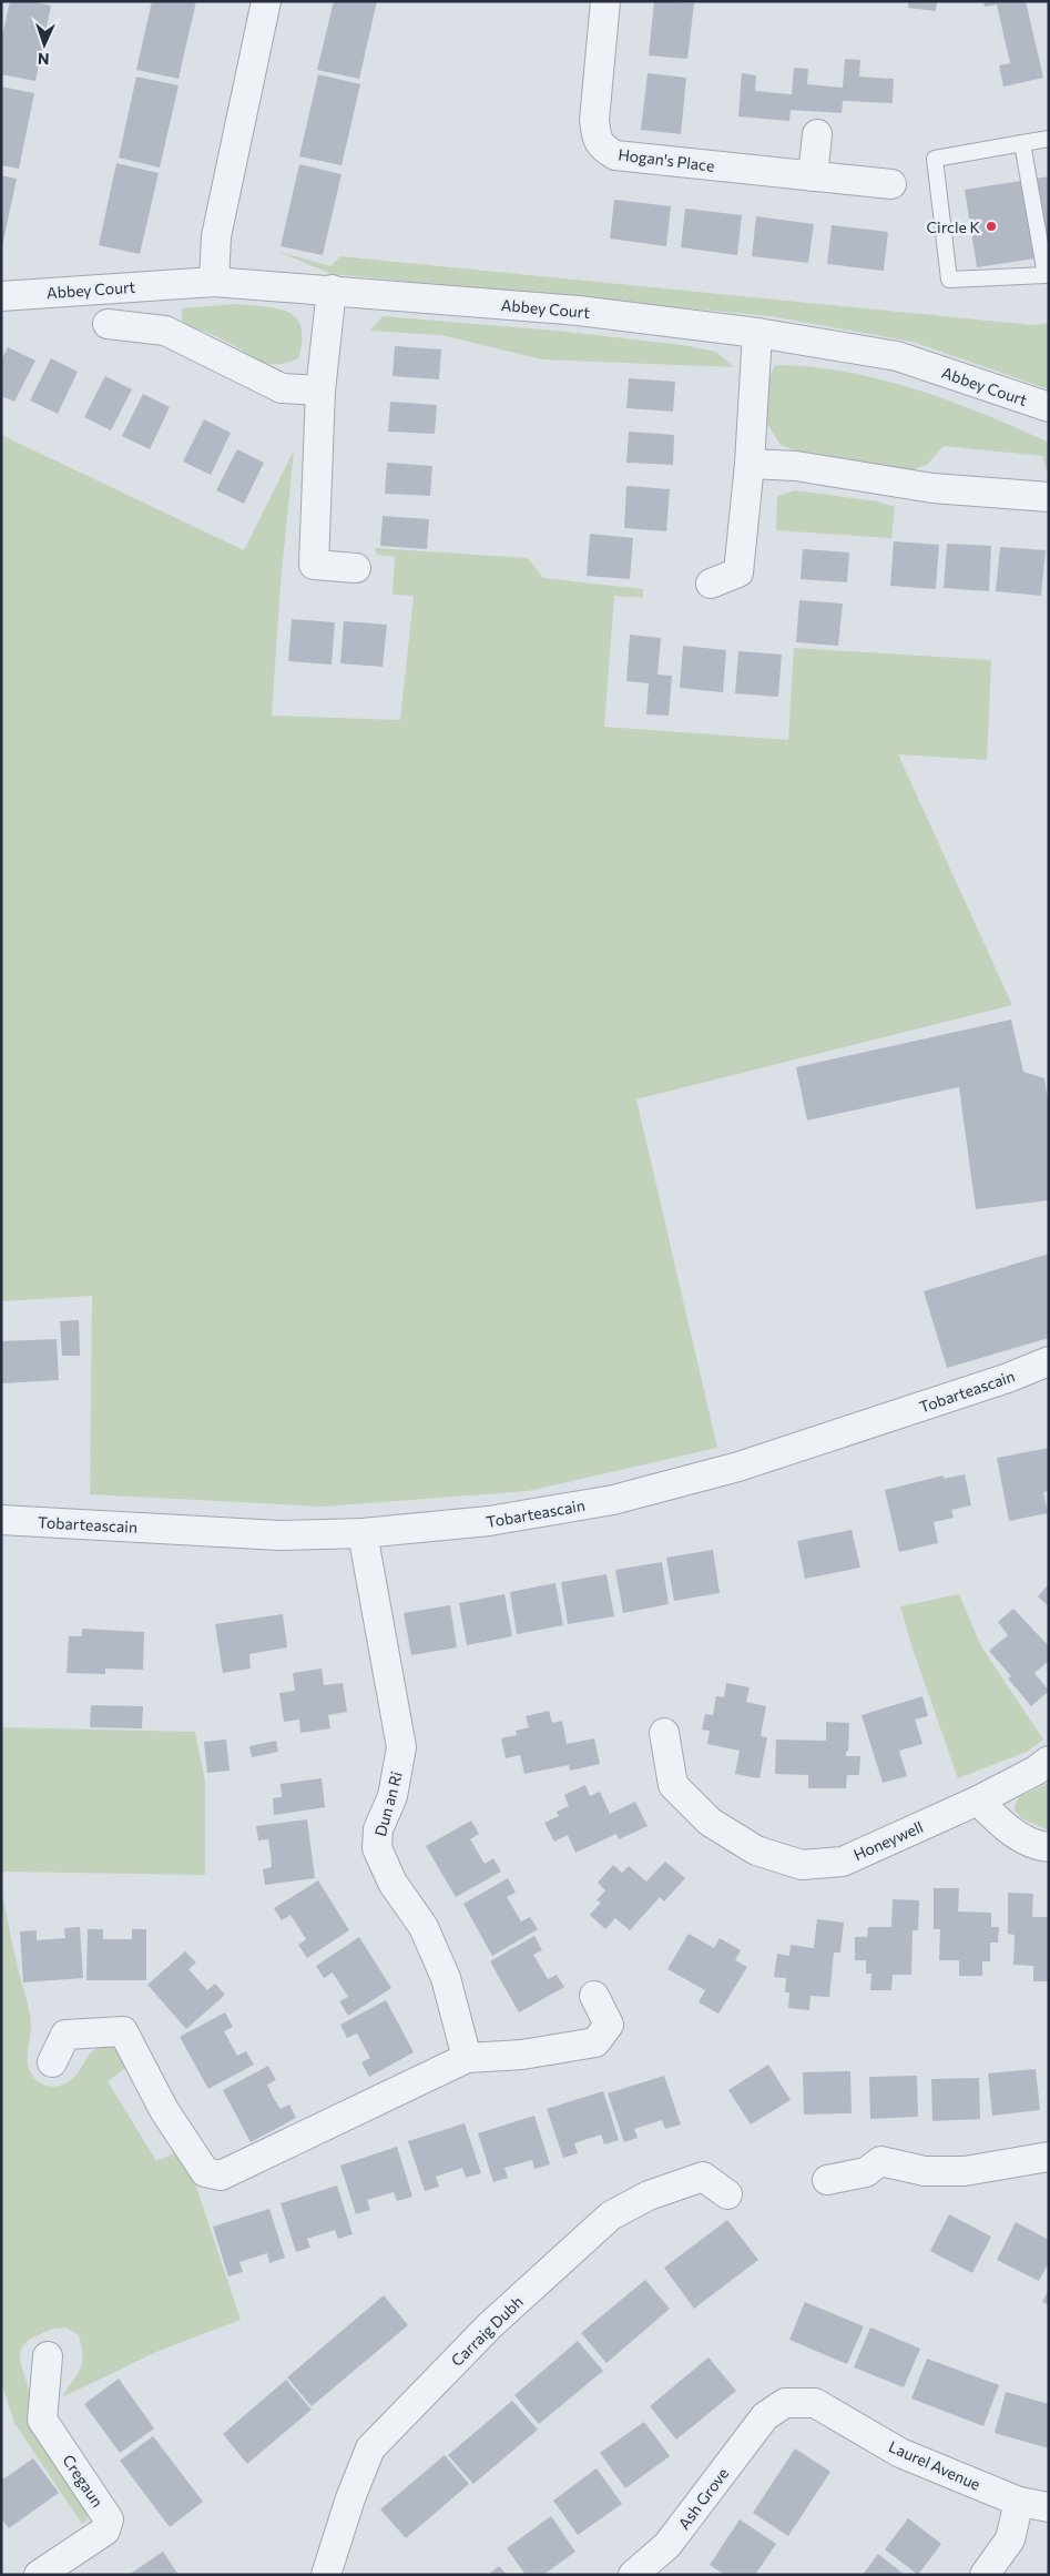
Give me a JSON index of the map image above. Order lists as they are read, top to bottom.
{
  "streets": {
    "street": [
      "Hogan's Place",
      "Abbey Court",
      "Tobarteascain",
      "Dun an Ri",
      "Honeywell",
      "Carraig Dubh",
      "Laurel Avenue",
      "Cregaun",
      "Ash Grove"
    ]
  },
  "crossings": [
    ["Tobarteascain", "Dun an Ri"],
    ["Laurel Avenue", "Ash Grove"]
  ],
  "places": ["Circle K"],
  "north": "bottom"
}
